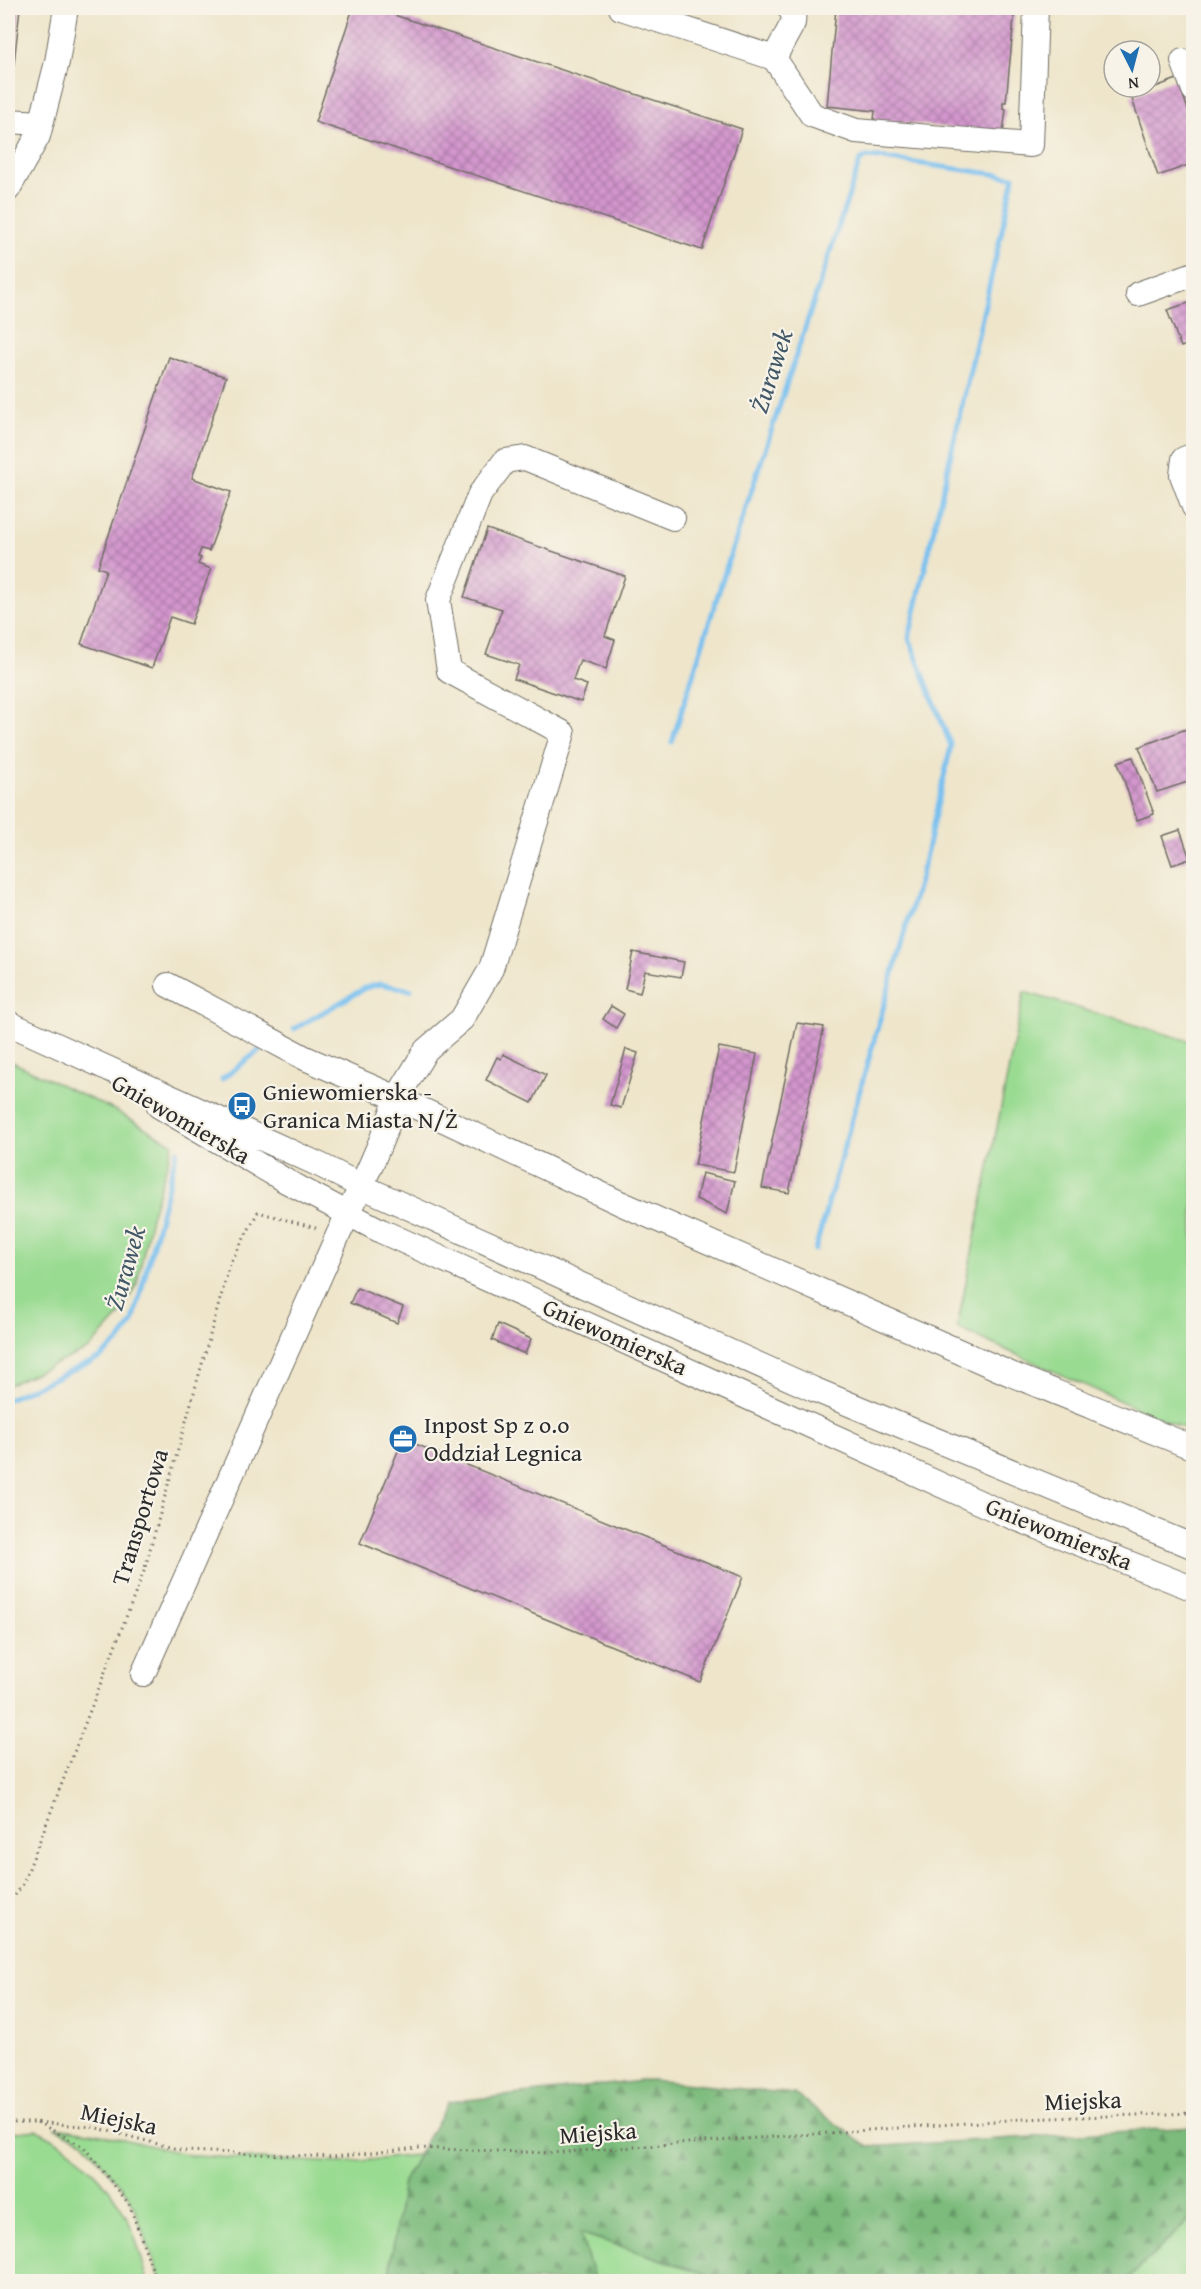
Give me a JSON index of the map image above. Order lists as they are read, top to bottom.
{
  "streets": {
    "street": ["Gniewomierska"],
    "path": ["Transportowa", "Miejska"]
  },
  "crossings": [
    ["Gniewomierska", "Transportowa"]
  ],
  "water": ["Żurawek"],
  "places": {
    "bus stop": ["Gniewomierska - Granica Miasta N/Ż"],
    "office": ["Inpost Sp z o.o Oddział Legnica"]
  },
  "north": "bottom"
}
